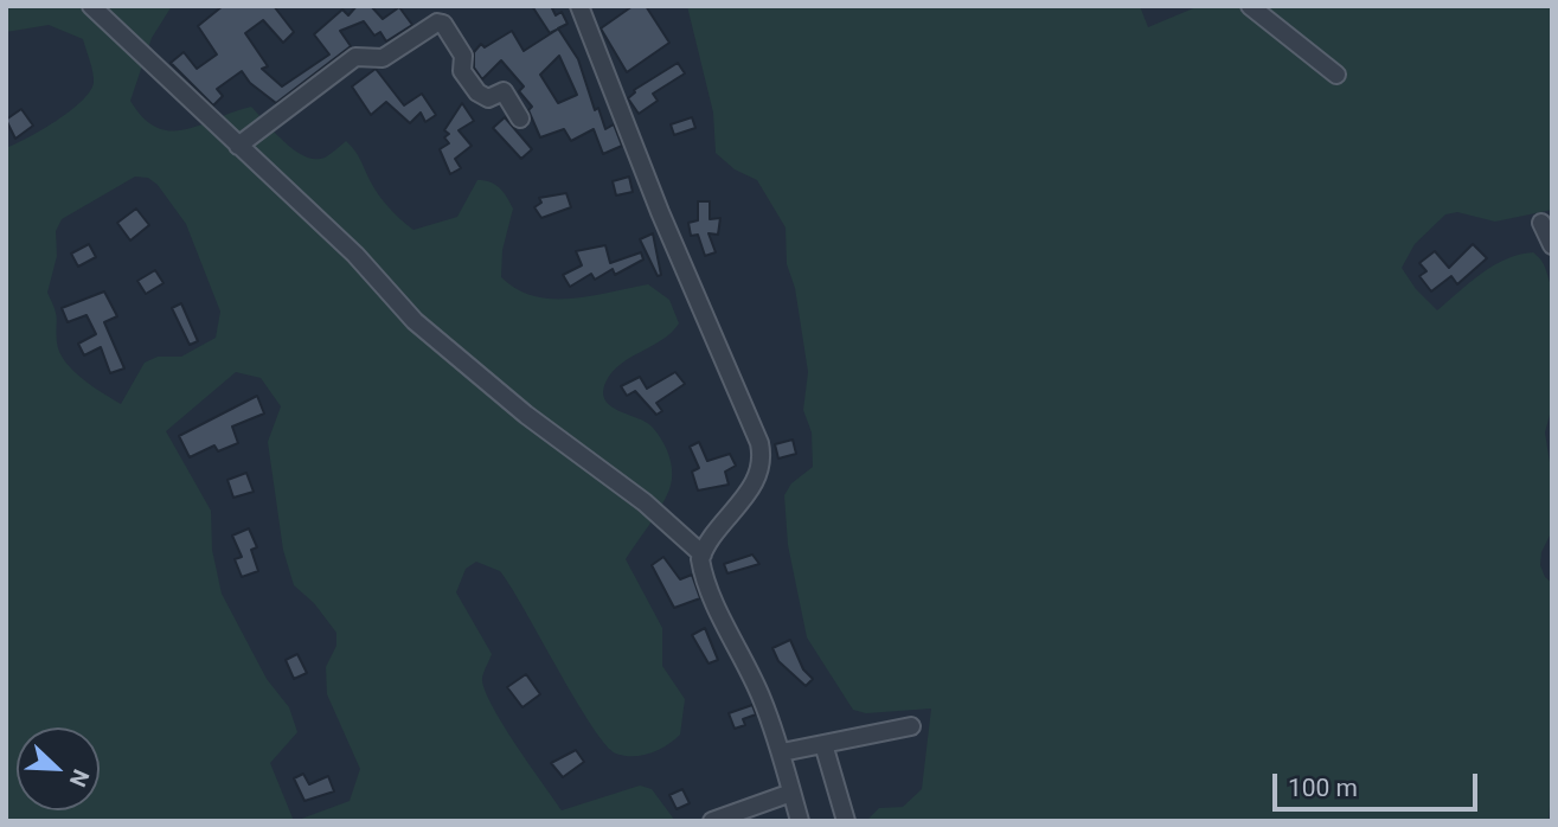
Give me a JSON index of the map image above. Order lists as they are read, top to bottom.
{
  "scale_bar": "100 m",
  "north": "bottom right"
}
